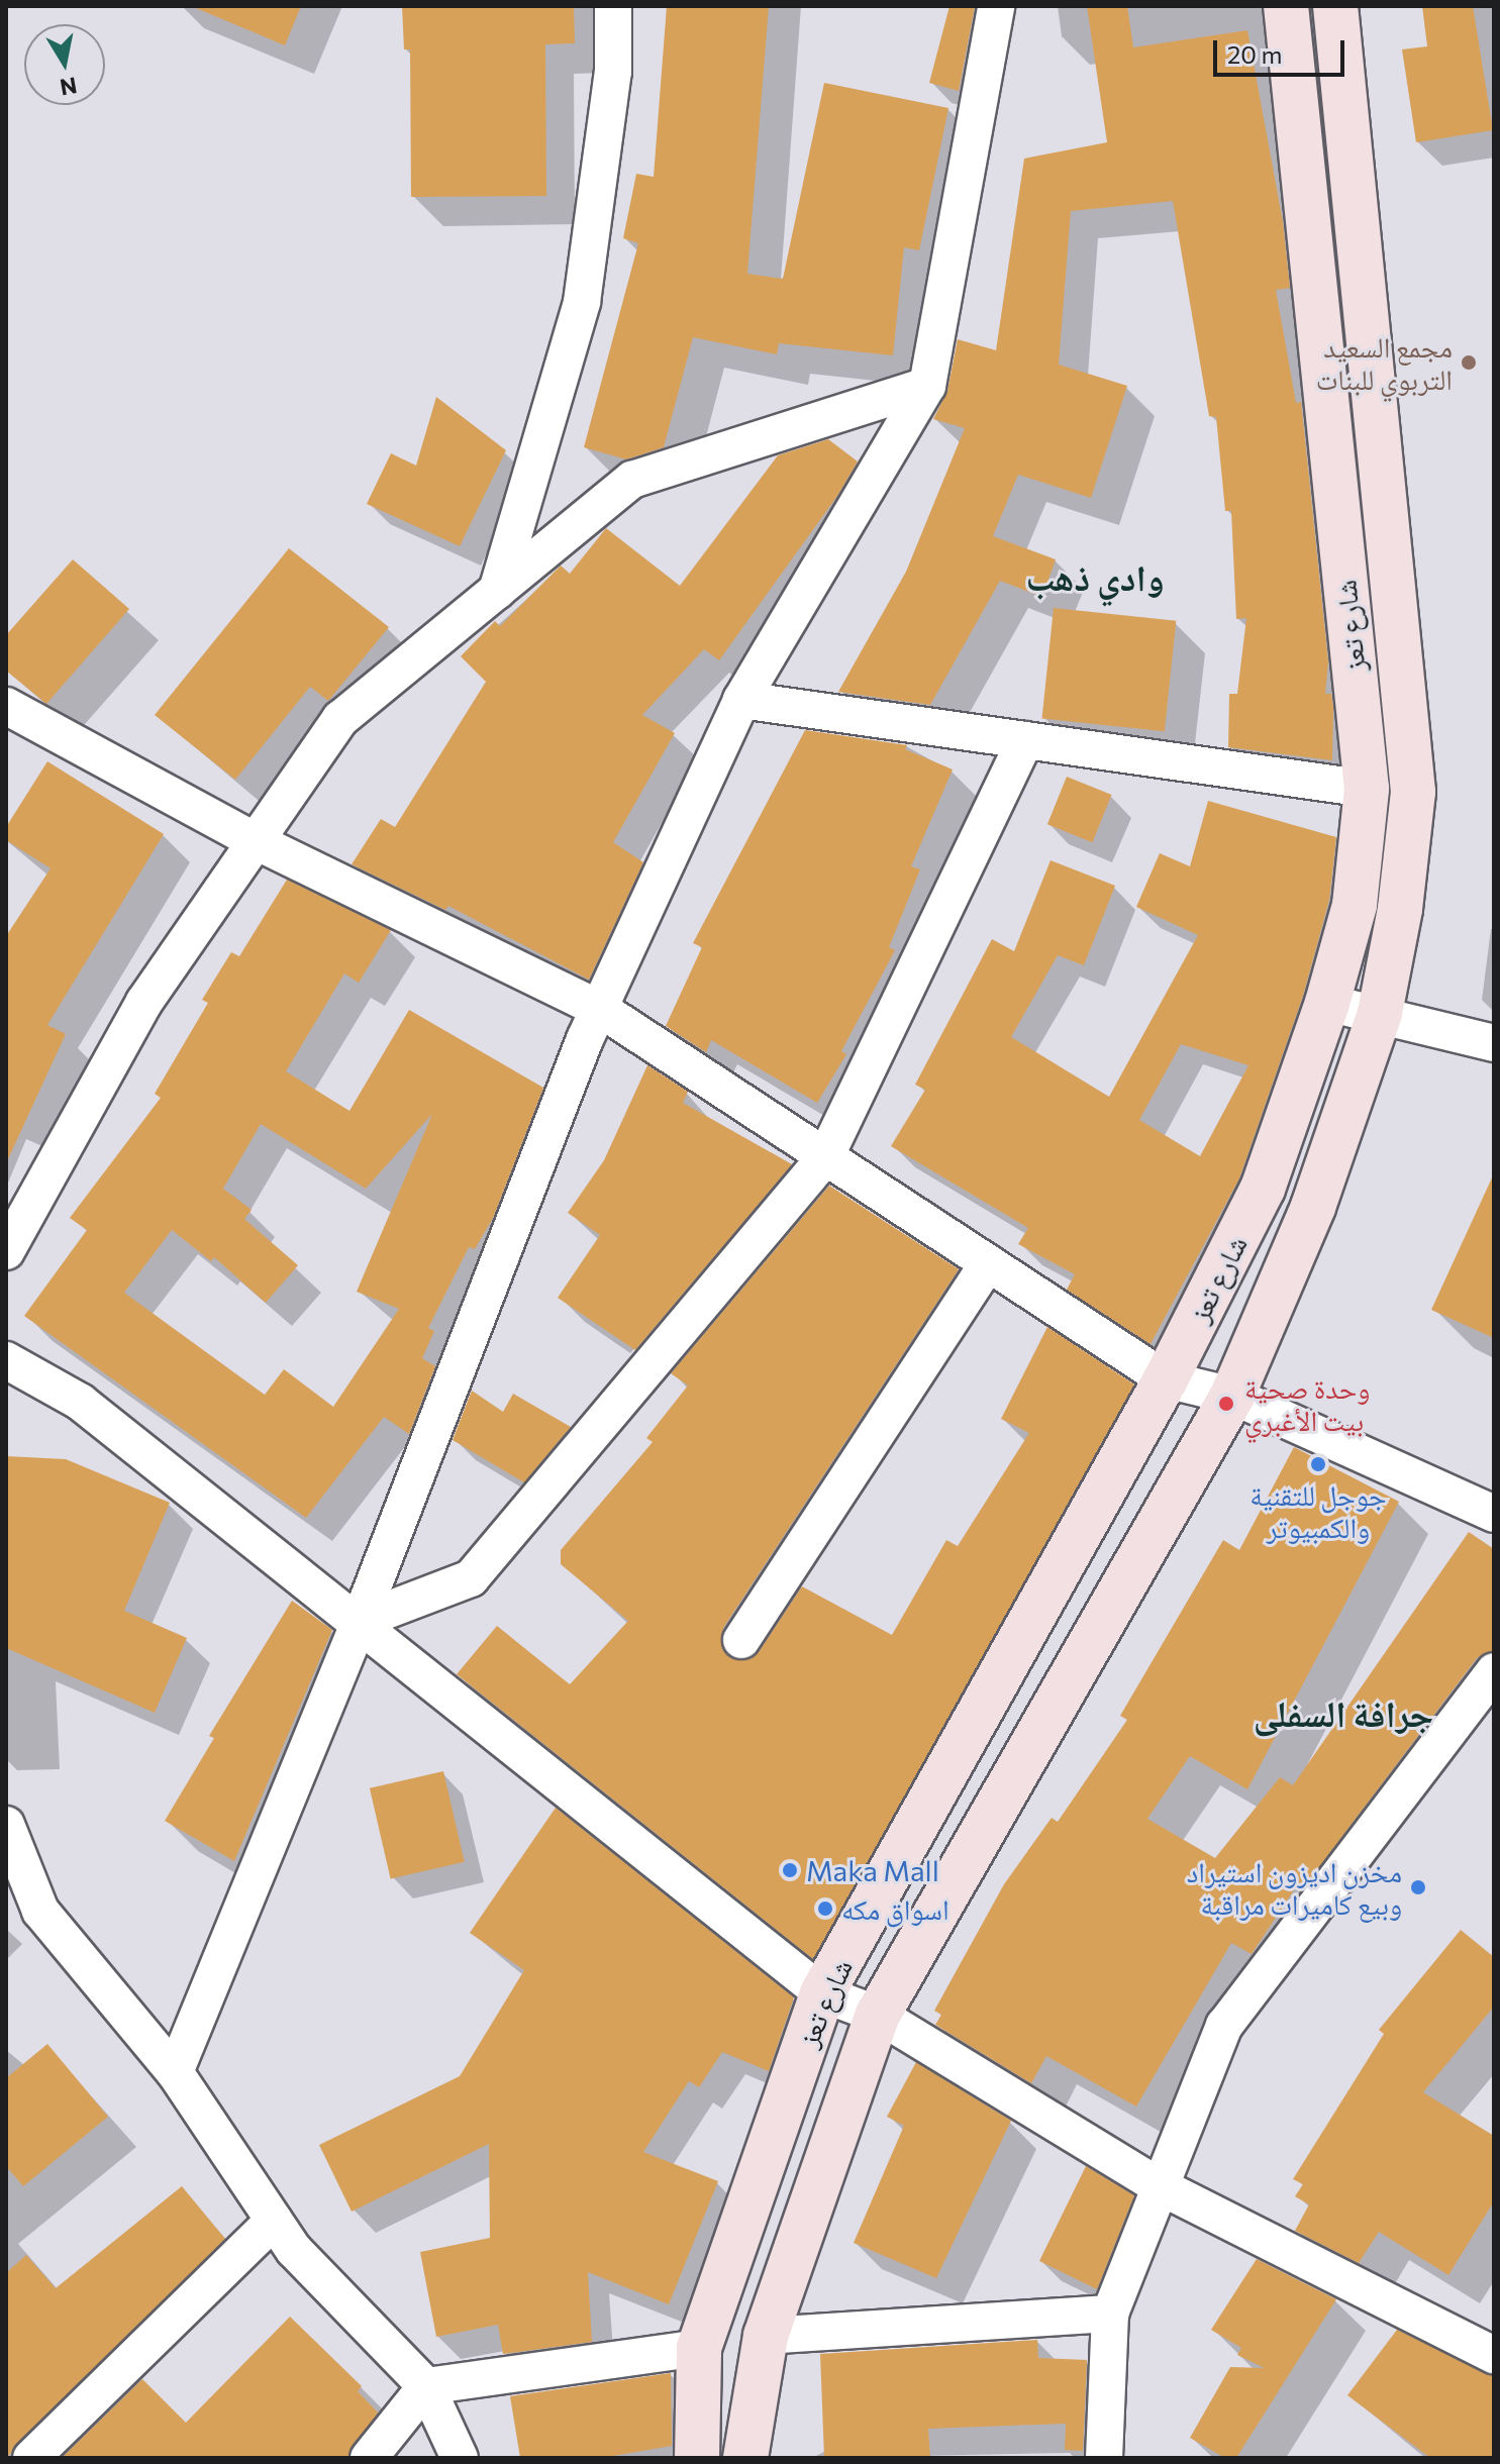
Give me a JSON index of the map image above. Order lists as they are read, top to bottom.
{
  "streets": {
    "main road": ["شارع تعز"]
  },
  "districts": ["وادي ذهب", "جرافة السفلى"],
  "places": [
    "مجمع السعيد التربوي للبنات",
    "وحدة صحية بيت الأغبري",
    "جوجل للتقنية والكمبيوتر",
    "Maka Mall",
    "مخزن اديزون استيراد وبيع كاميرات مراقبة",
    "اسواق مكه"
  ],
  "scale_bar": "20 m",
  "north": "bottom"
}
